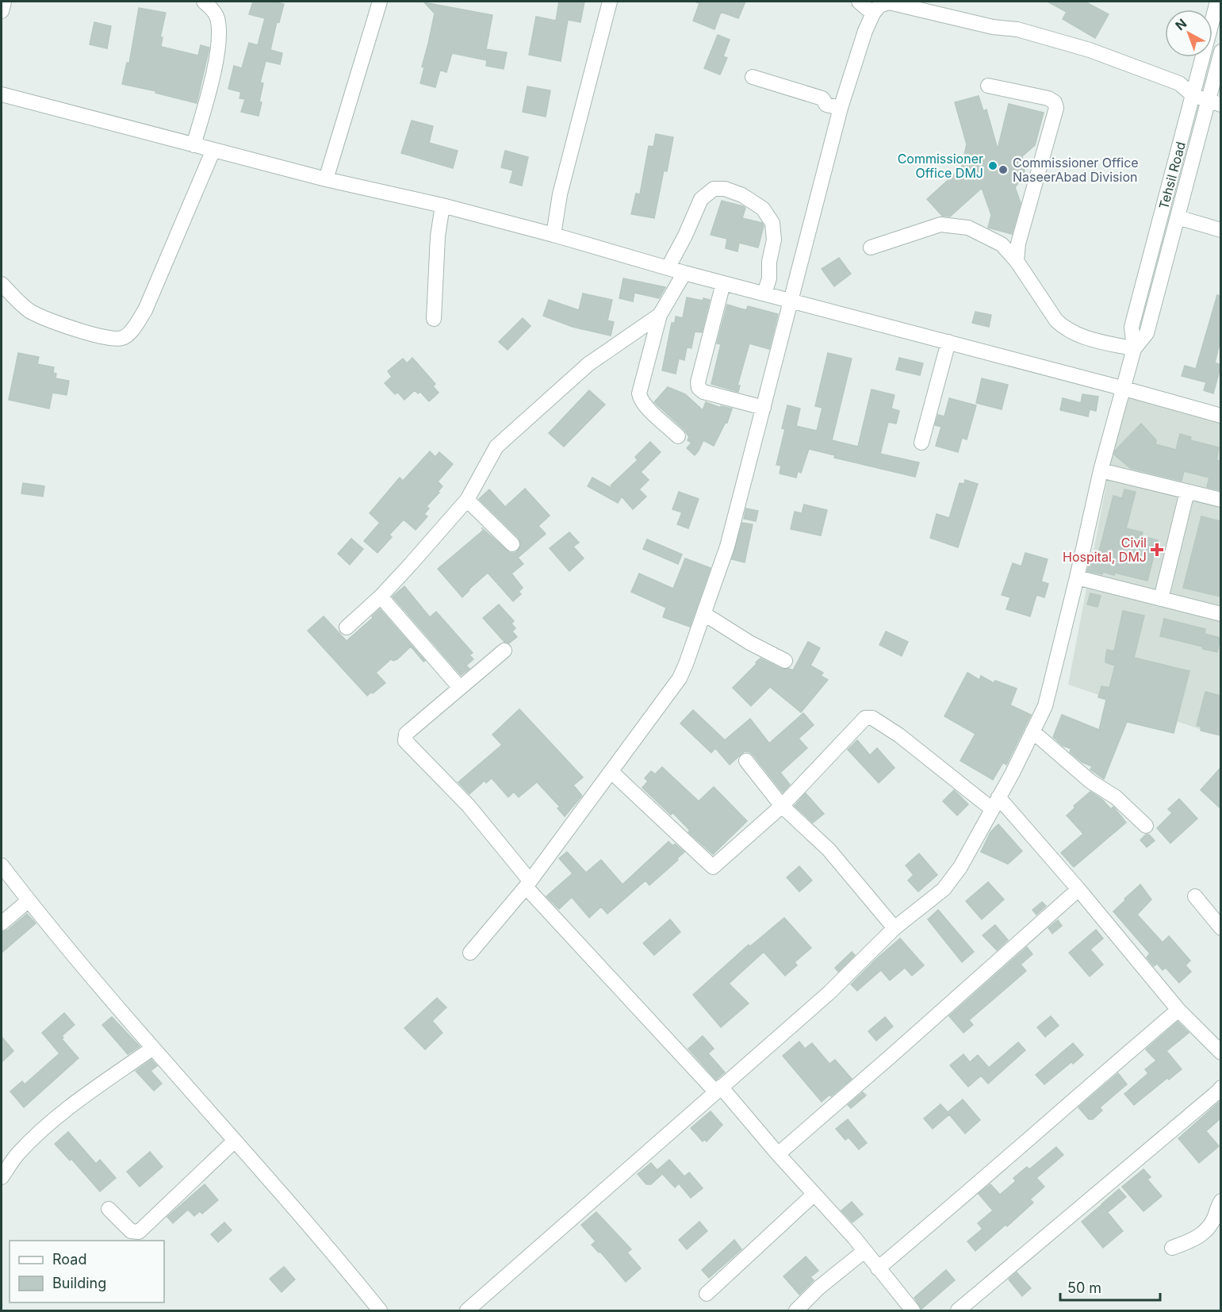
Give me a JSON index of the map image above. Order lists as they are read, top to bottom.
{
  "streets": {
    "street": ["Tehsil Road"]
  },
  "places": {
    "other": ["Commissioner Office DMJ", "Commissioner Office NaseerAbad Division"],
    "health": ["Civil Hospital, DMJ"]
  },
  "legend": ["Road", "Building"],
  "scale_bar": "50 m",
  "north": "top left"
}
